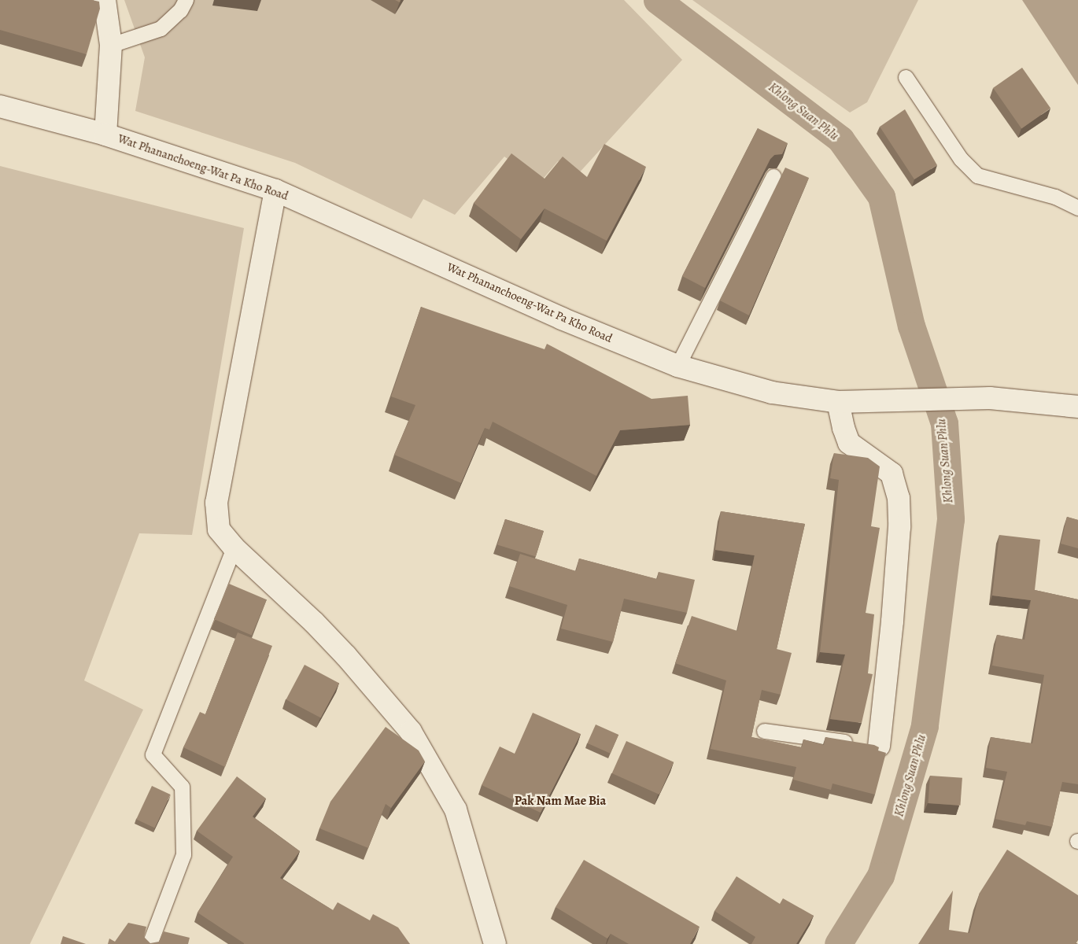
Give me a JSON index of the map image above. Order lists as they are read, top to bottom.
{
  "streets": {
    "street": ["Wat Phananchoeng-Wat Pa Kho Road"]
  },
  "districts": ["Pak Nam Mae Bia"],
  "water": ["Khlong Suan Phlu"]
}
